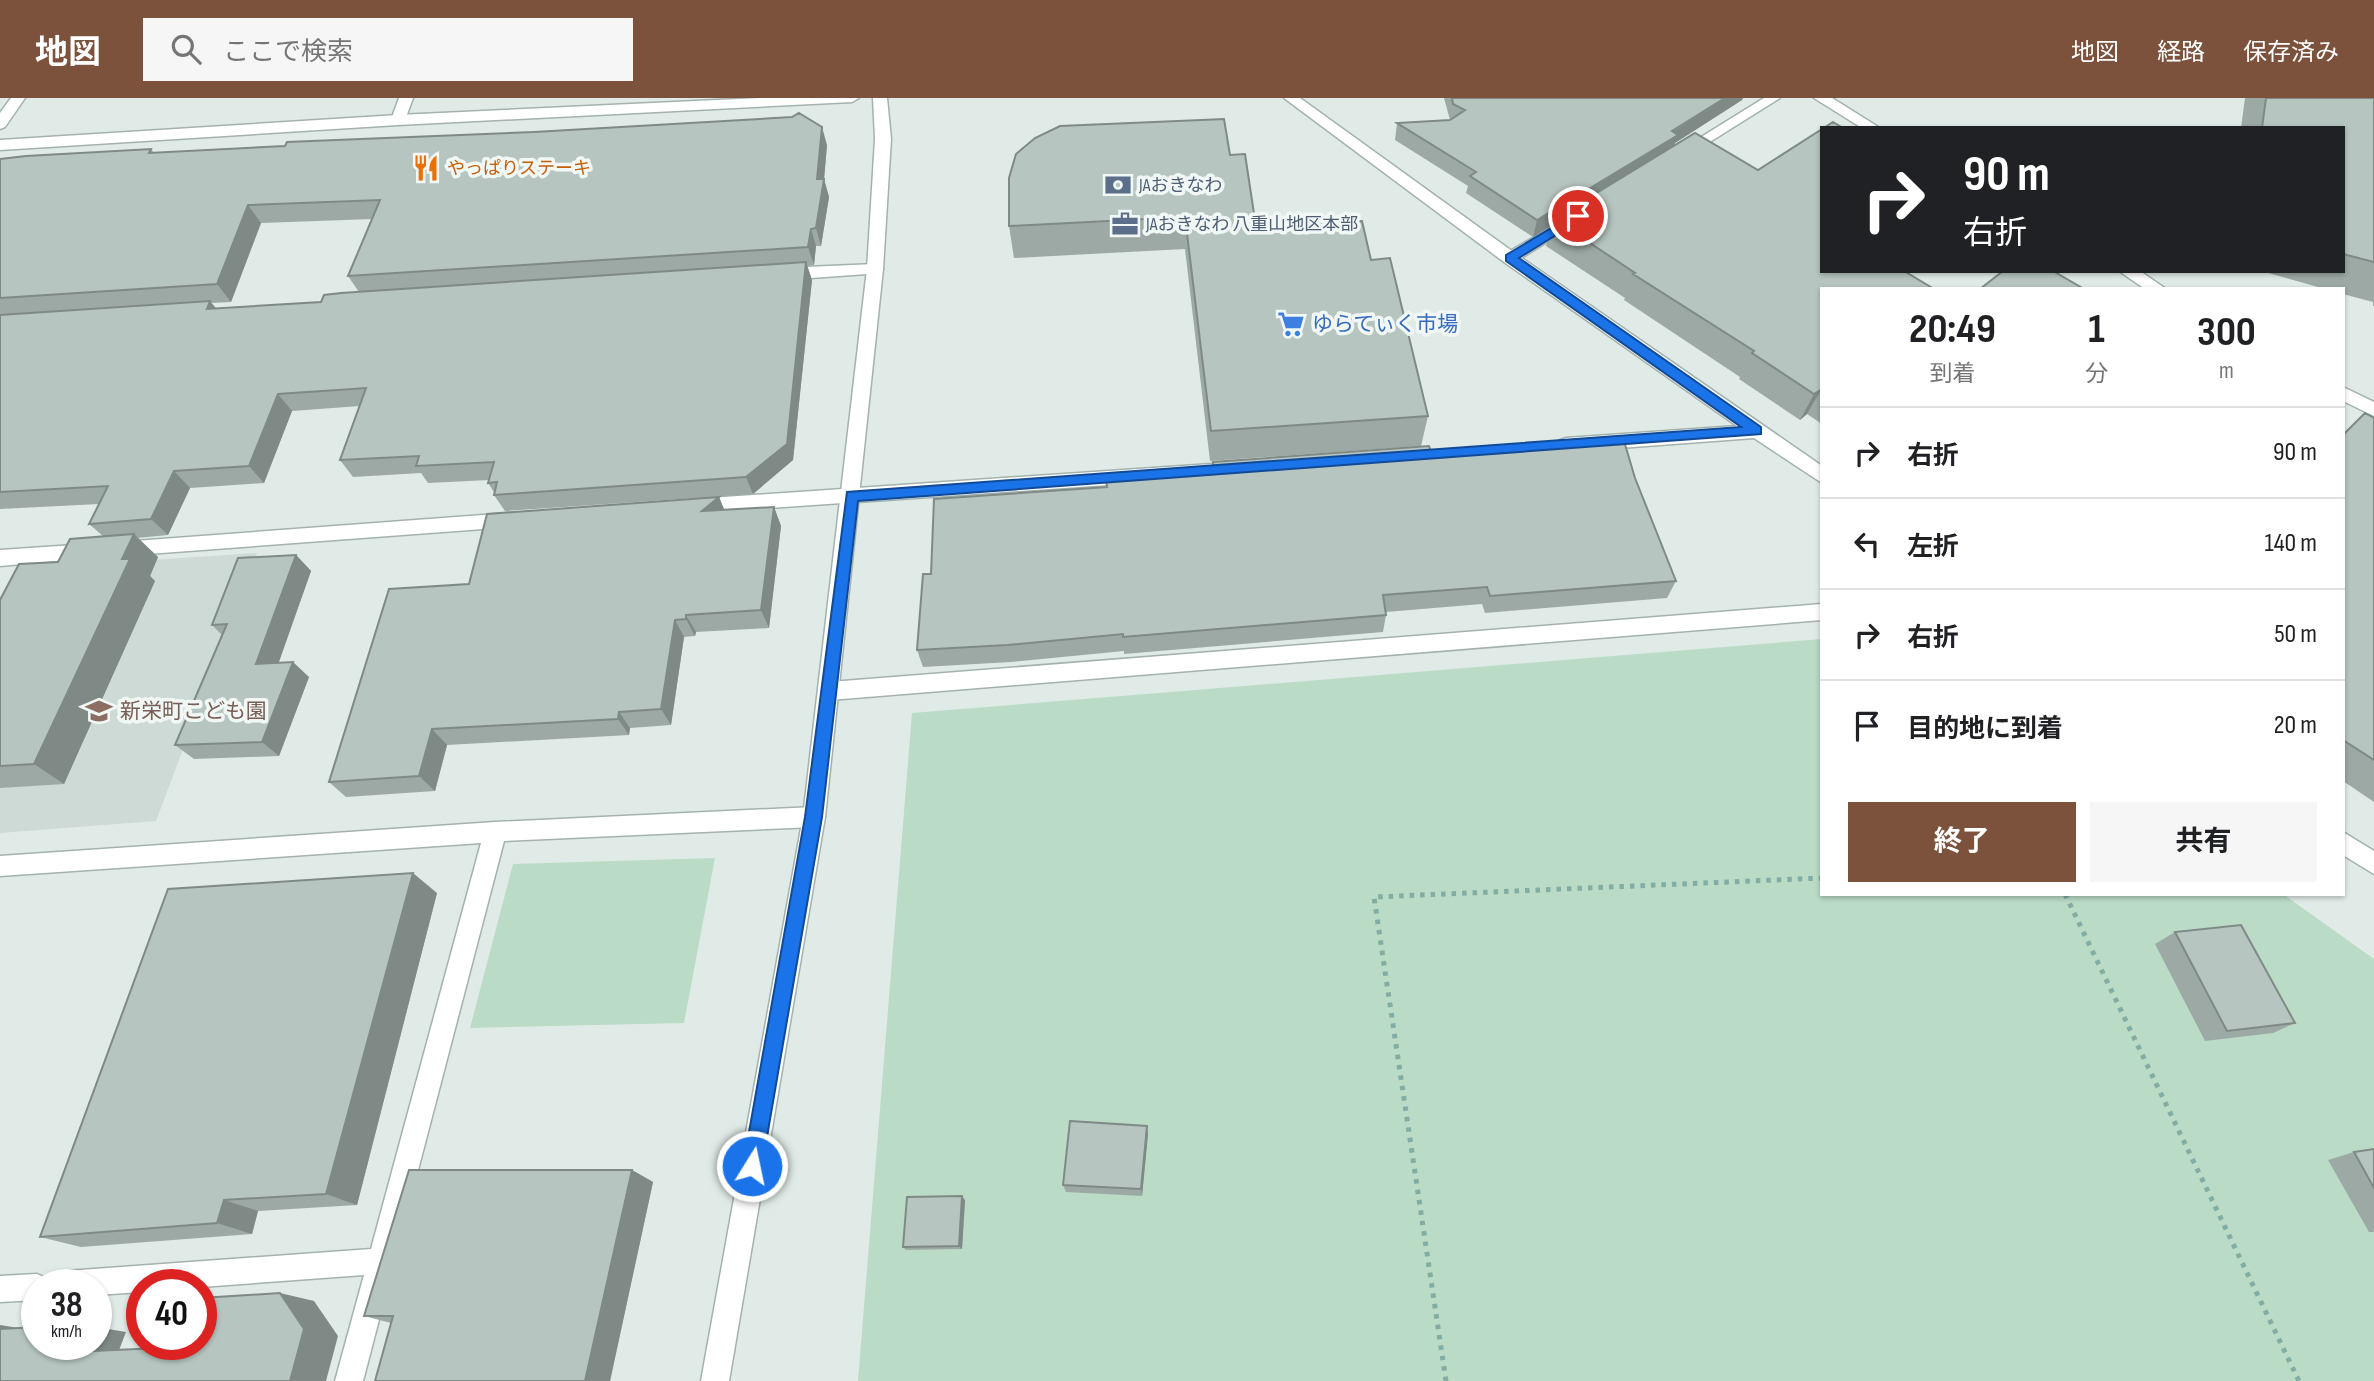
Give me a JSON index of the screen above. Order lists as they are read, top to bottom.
{
  "places": {
    "restaurant": ["やっぱりステーキ"],
    "bank": ["JAおきなわ"],
    "office": ["JAおきなわ 八重山地区本部"],
    "supermarket": ["ゆらてぃく市場"],
    "school or university": ["新栄町こども園"]
  },
  "page": {
    "header": "地図",
    "search": "ここで検索",
    "nav": ["地図", "経路", "保存済み"],
    "turn": ["90 m", "右折"],
    "eta": [
      "20:49",
      "到着",
      "1",
      "分",
      "300",
      "m"
    ],
    "list": [
      {
        "name": "右折",
        "value": "90 m"
      },
      {
        "name": "左折",
        "value": "140 m"
      },
      {
        "name": "右折",
        "value": "50 m"
      },
      {
        "name": "目的地に到着",
        "value": "20 m"
      }
    ],
    "buttons": ["終了", "共有"],
    "speed": "38 km/h",
    "limit": "40"
  }
}
